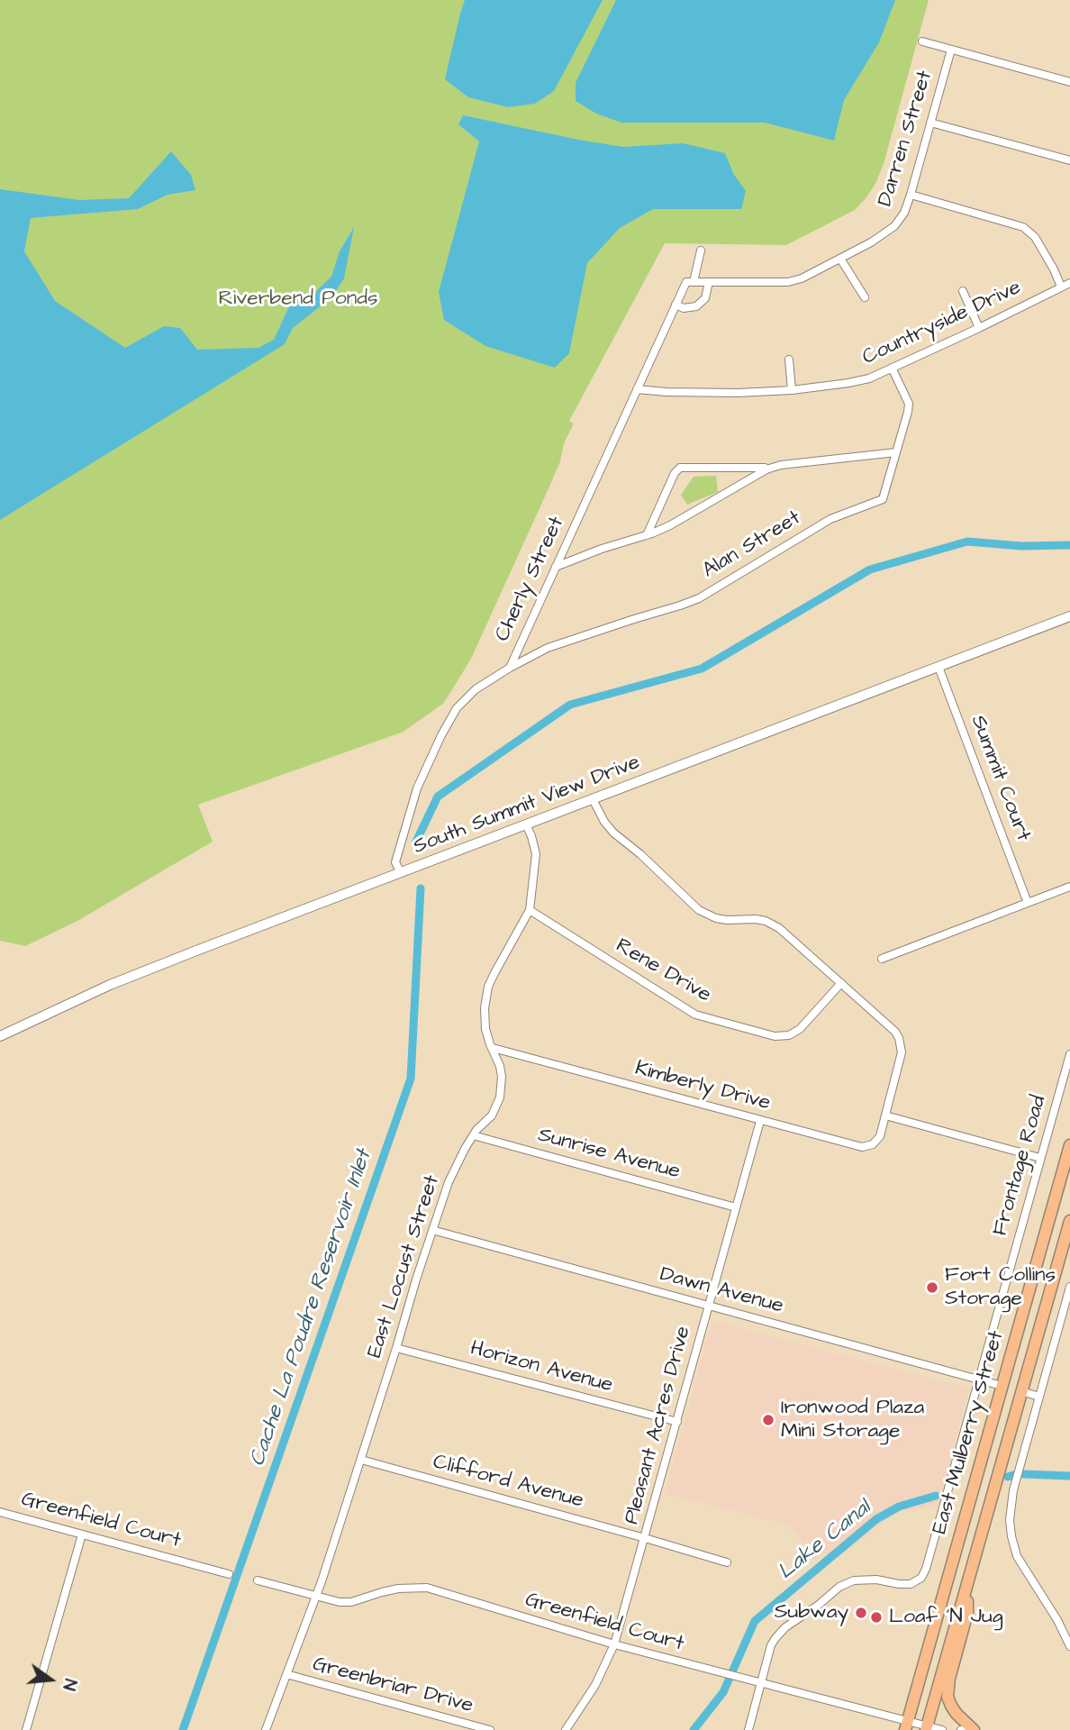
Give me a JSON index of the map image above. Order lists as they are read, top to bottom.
{
  "streets": {
    "highway": ["East Mulberry Street"],
    "street": [
      "Darren Street",
      "Countryside Drive",
      "Alan Street",
      "Cherly Street",
      "Summit Court",
      "South Summit View Drive",
      "Rene Drive",
      "Kimberly Drive",
      "Sunrise Avenue",
      "Frontage Road",
      "East Locust Street",
      "Dawn Avenue",
      "Horizon Avenue",
      "Pleasant Acres Drive",
      "Clifford Avenue",
      "Greenfield Court",
      "Greenbriar Drive"
    ]
  },
  "crossings": [
    ["Darren Street", "Cherly Street"],
    ["Countryside Drive", "Alan Street"],
    ["Countryside Drive", "Cherly Street"],
    ["Alan Street", "Cherly Street"],
    ["Cherly Street", "South Summit View Drive"],
    ["Summit Court", "South Summit View Drive"],
    ["South Summit View Drive", "Kimberly Drive"],
    ["South Summit View Drive", "East Locust Street"],
    ["Rene Drive", "Kimberly Drive"],
    ["Rene Drive", "East Locust Street"],
    ["Kimberly Drive", "East Locust Street"],
    ["Kimberly Drive", "Pleasant Acres Drive"],
    ["Sunrise Avenue", "East Locust Street"],
    ["Sunrise Avenue", "Pleasant Acres Drive"],
    ["Frontage Road", "Dawn Avenue"],
    ["Frontage Road", "Greenfield Court"],
    ["East Locust Street", "Dawn Avenue"],
    ["East Locust Street", "Horizon Avenue"],
    ["East Locust Street", "Clifford Avenue"],
    ["East Locust Street", "Greenfield Court"],
    ["East Locust Street", "Greenbriar Drive"],
    ["Dawn Avenue", "Pleasant Acres Drive"],
    ["Dawn Avenue", "East Mulberry Street"],
    ["Horizon Avenue", "Pleasant Acres Drive"],
    ["Pleasant Acres Drive", "Clifford Avenue"],
    ["Pleasant Acres Drive", "Greenfield Court"],
    ["East Mulberry Street", "Greenfield Court"]
  ],
  "water": ["Cache La Poudre Reservoir Inlet", "Lake Canal"],
  "parks": ["Riverbend Ponds"],
  "places": [
    "Fort Collins Storage",
    "Ironwood Plaza Mini Storage",
    "Subway",
    "Loaf 'N Jug"
  ],
  "north": "right"
}
